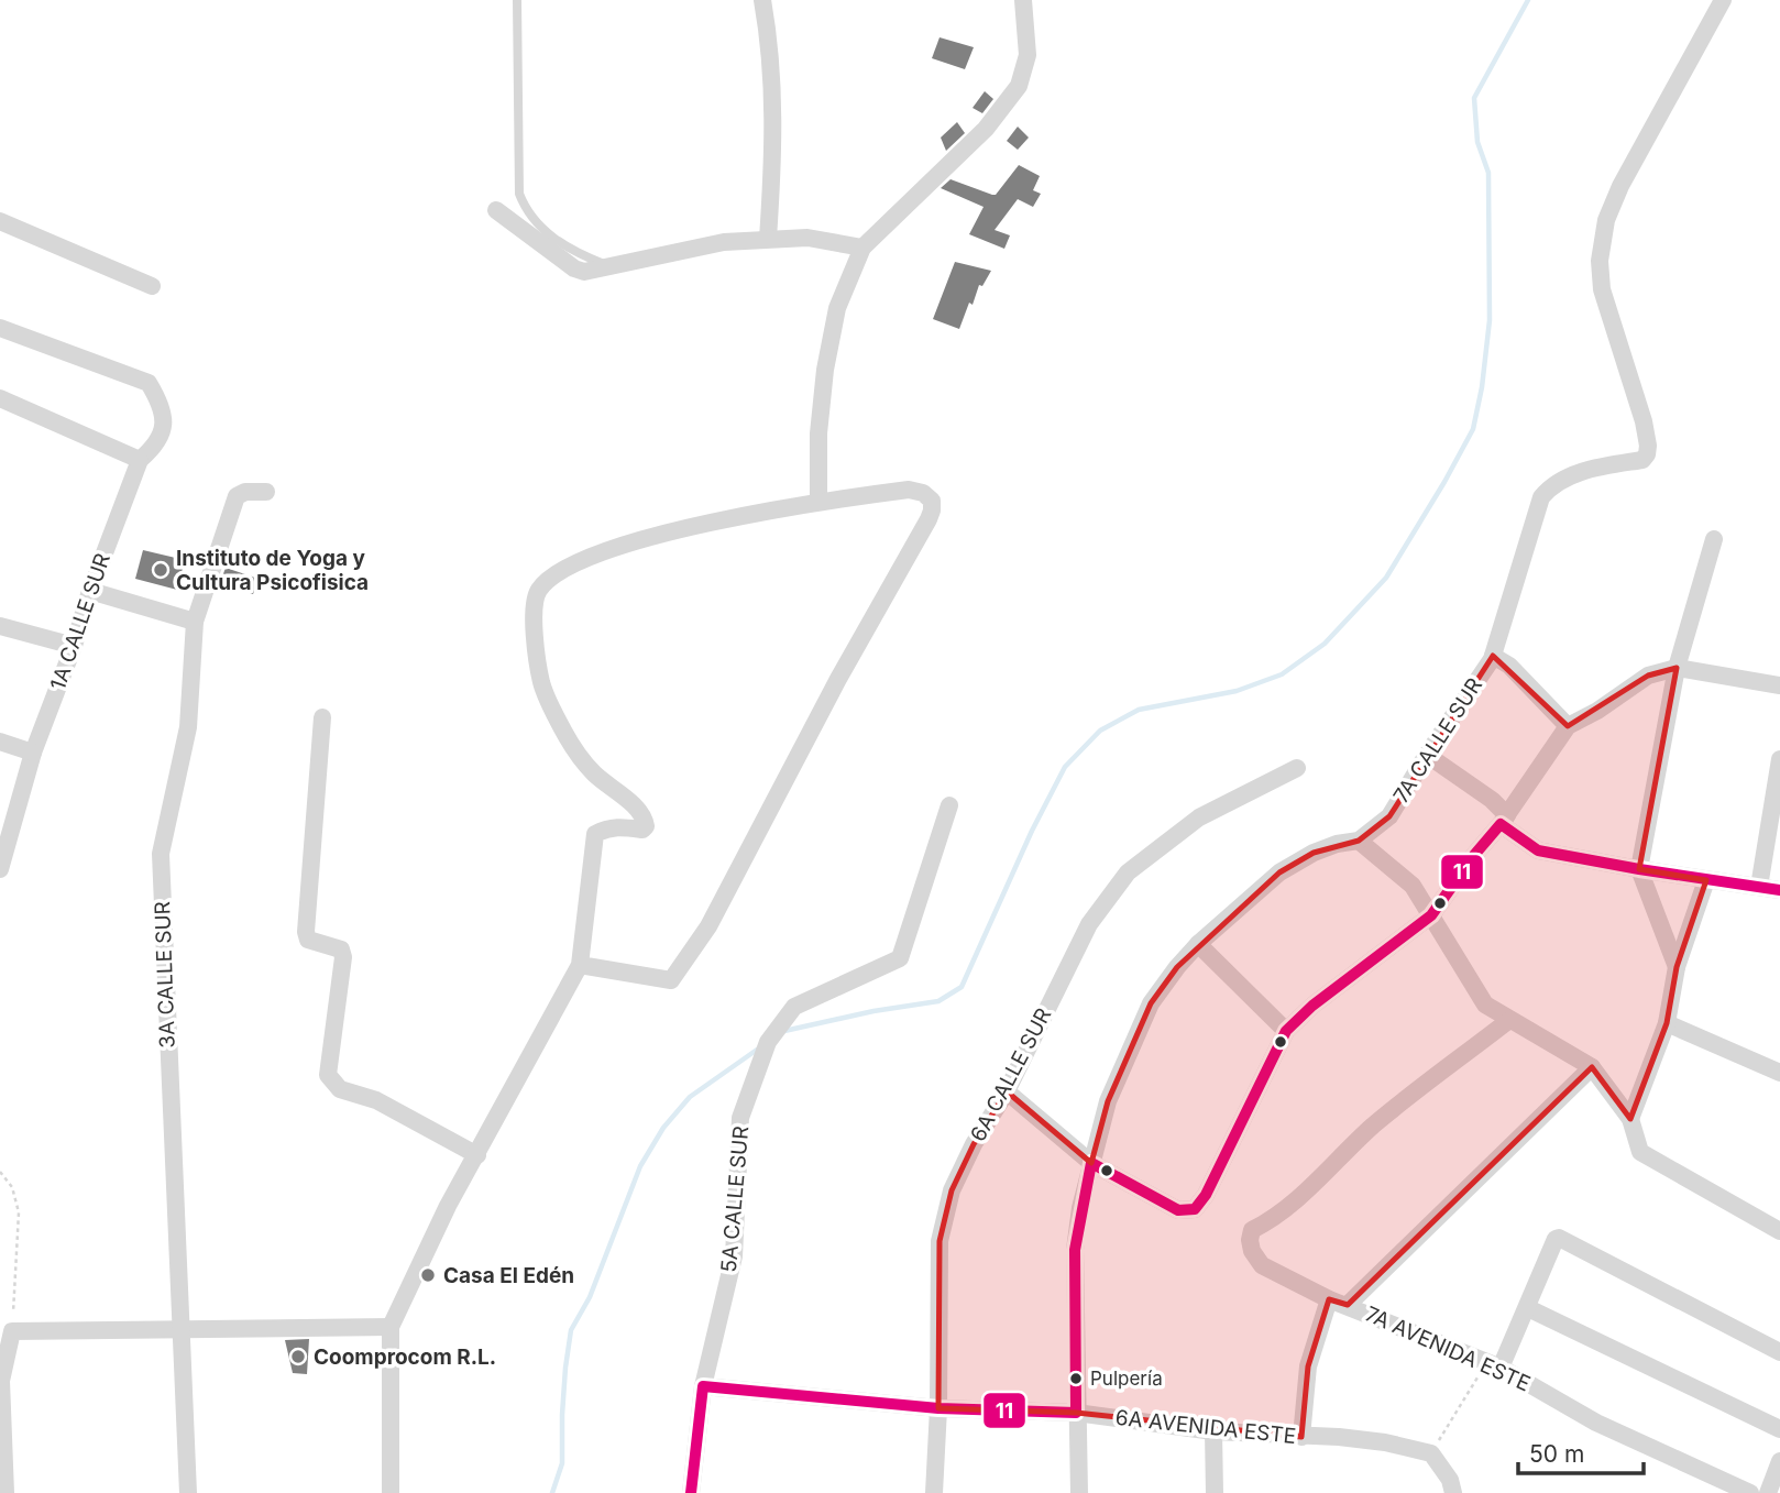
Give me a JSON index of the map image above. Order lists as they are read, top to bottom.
{
  "streets": {
    "street": [
      "1A CALLE SUR",
      "7A CALLE SUR",
      "3A CALLE SUR",
      "6A CALLE SUR",
      "5A CALLE SUR",
      "7A AVENIDA ESTE",
      "6A AVENIDA ESTE"
    ]
  },
  "crossings": [
    ["7A CALLE SUR", "6A AVENIDA ESTE"],
    ["6A CALLE SUR", "6A AVENIDA ESTE"],
    ["5A CALLE SUR", "6A AVENIDA ESTE"]
  ],
  "places": [
    "Instituto de Yoga y Cultura Psicofisica",
    "Casa El Edén",
    "Coomprocom R.L.",
    "Pulpería"
  ],
  "lines": ["transit line 11"],
  "scale_bar": "50 m"
}
